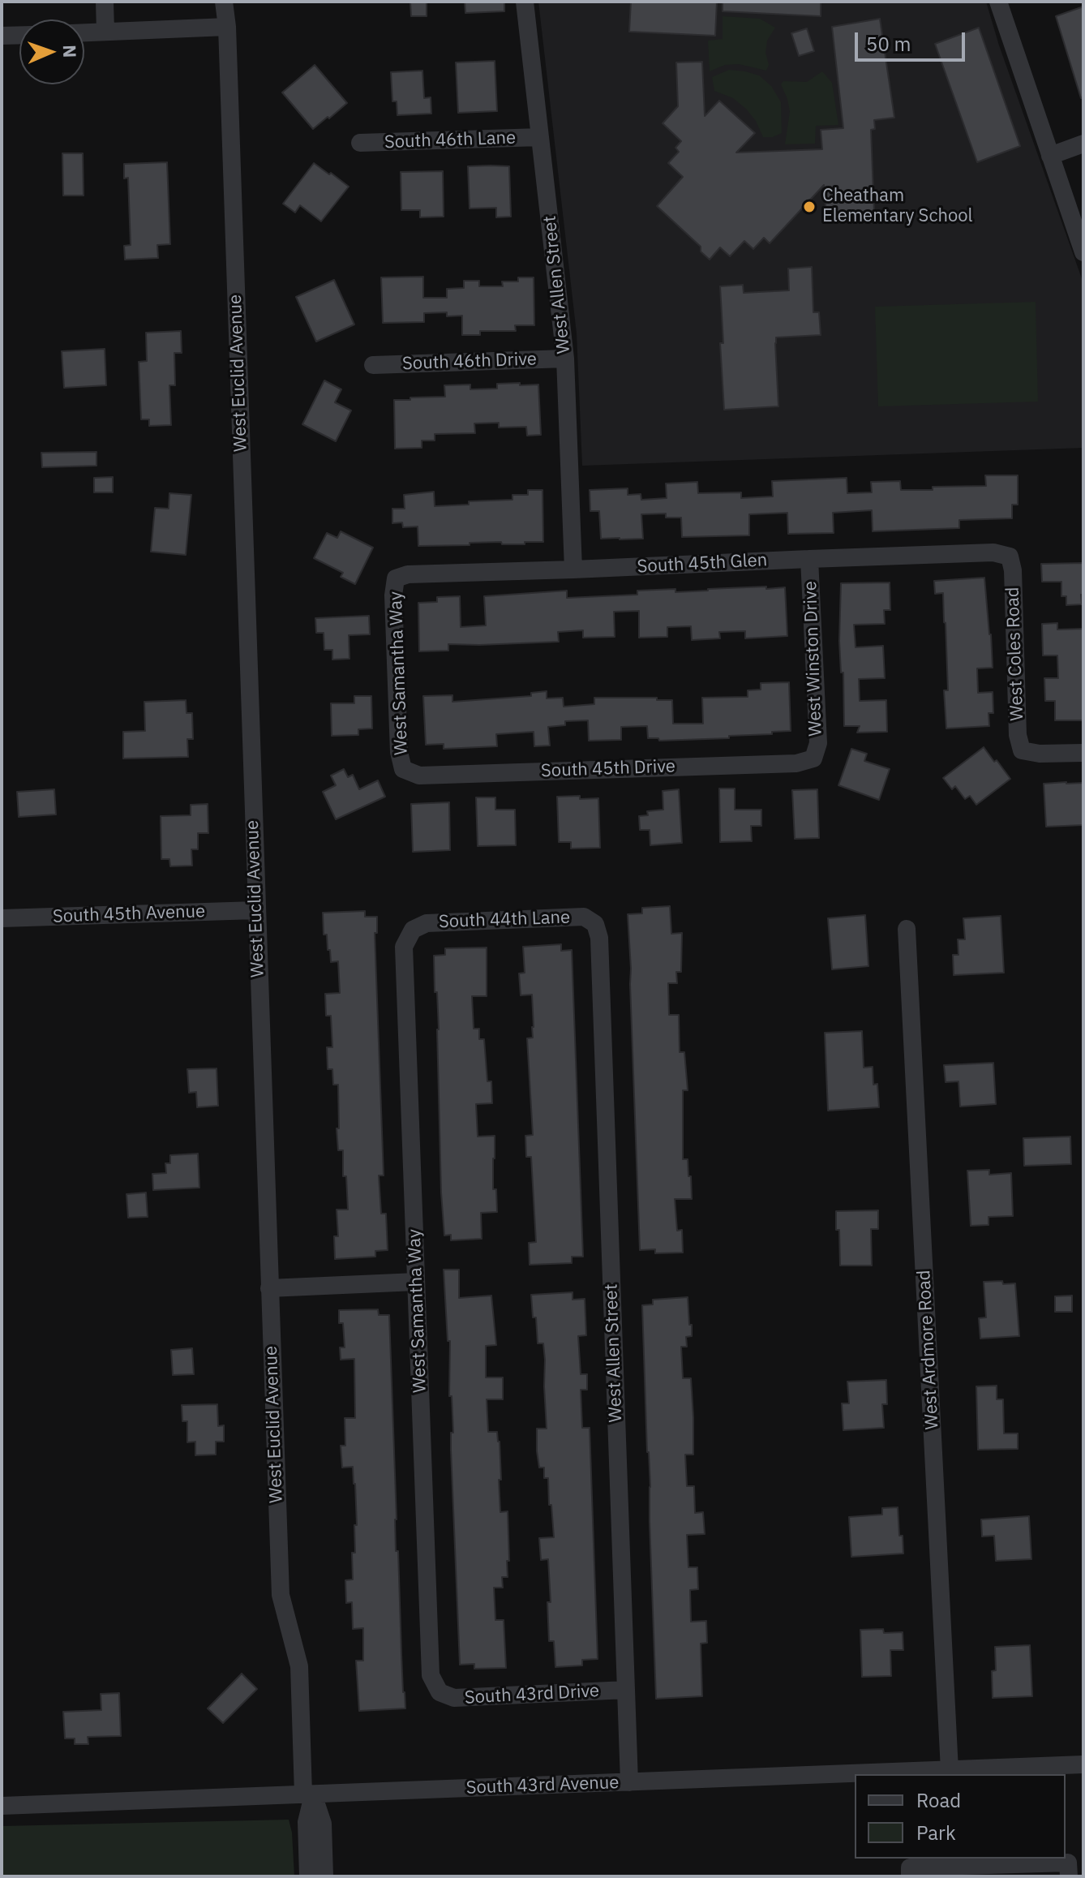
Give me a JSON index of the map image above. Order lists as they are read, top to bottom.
{
  "streets": {
    "street": [
      "South 46th Lane",
      "West Allen Street",
      "South 46th Drive",
      "West Euclid Avenue",
      "South 45th Glen",
      "West Coles Road",
      "West Winston Drive",
      "West Samantha Way",
      "South 45th Drive",
      "South 45th Avenue",
      "South 44th Lane",
      "West Ardmore Road",
      "South 43rd Drive",
      "South 43rd Avenue"
    ]
  },
  "crossings": [
    ["South 46th Lane", "West Allen Street"],
    ["West Allen Street", "South 46th Drive"],
    ["West Allen Street", "South 45th Glen"],
    ["West Allen Street", "South 44th Lane"],
    ["West Allen Street", "South 43rd Drive"],
    ["West Allen Street", "South 43rd Avenue"],
    ["West Euclid Avenue", "South 45th Avenue"],
    ["West Euclid Avenue", "South 43rd Avenue"],
    ["South 45th Glen", "West Coles Road"],
    ["South 45th Glen", "West Winston Drive"],
    ["South 45th Glen", "West Samantha Way"],
    ["West Winston Drive", "South 45th Drive"],
    ["West Samantha Way", "South 45th Drive"],
    ["West Samantha Way", "South 44th Lane"],
    ["West Samantha Way", "South 43rd Drive"],
    ["West Ardmore Road", "South 43rd Avenue"]
  ],
  "places": ["Cheatham Elementary School"],
  "legend": ["Road", "Park"],
  "scale_bar": "50 m",
  "north": "right"
}
